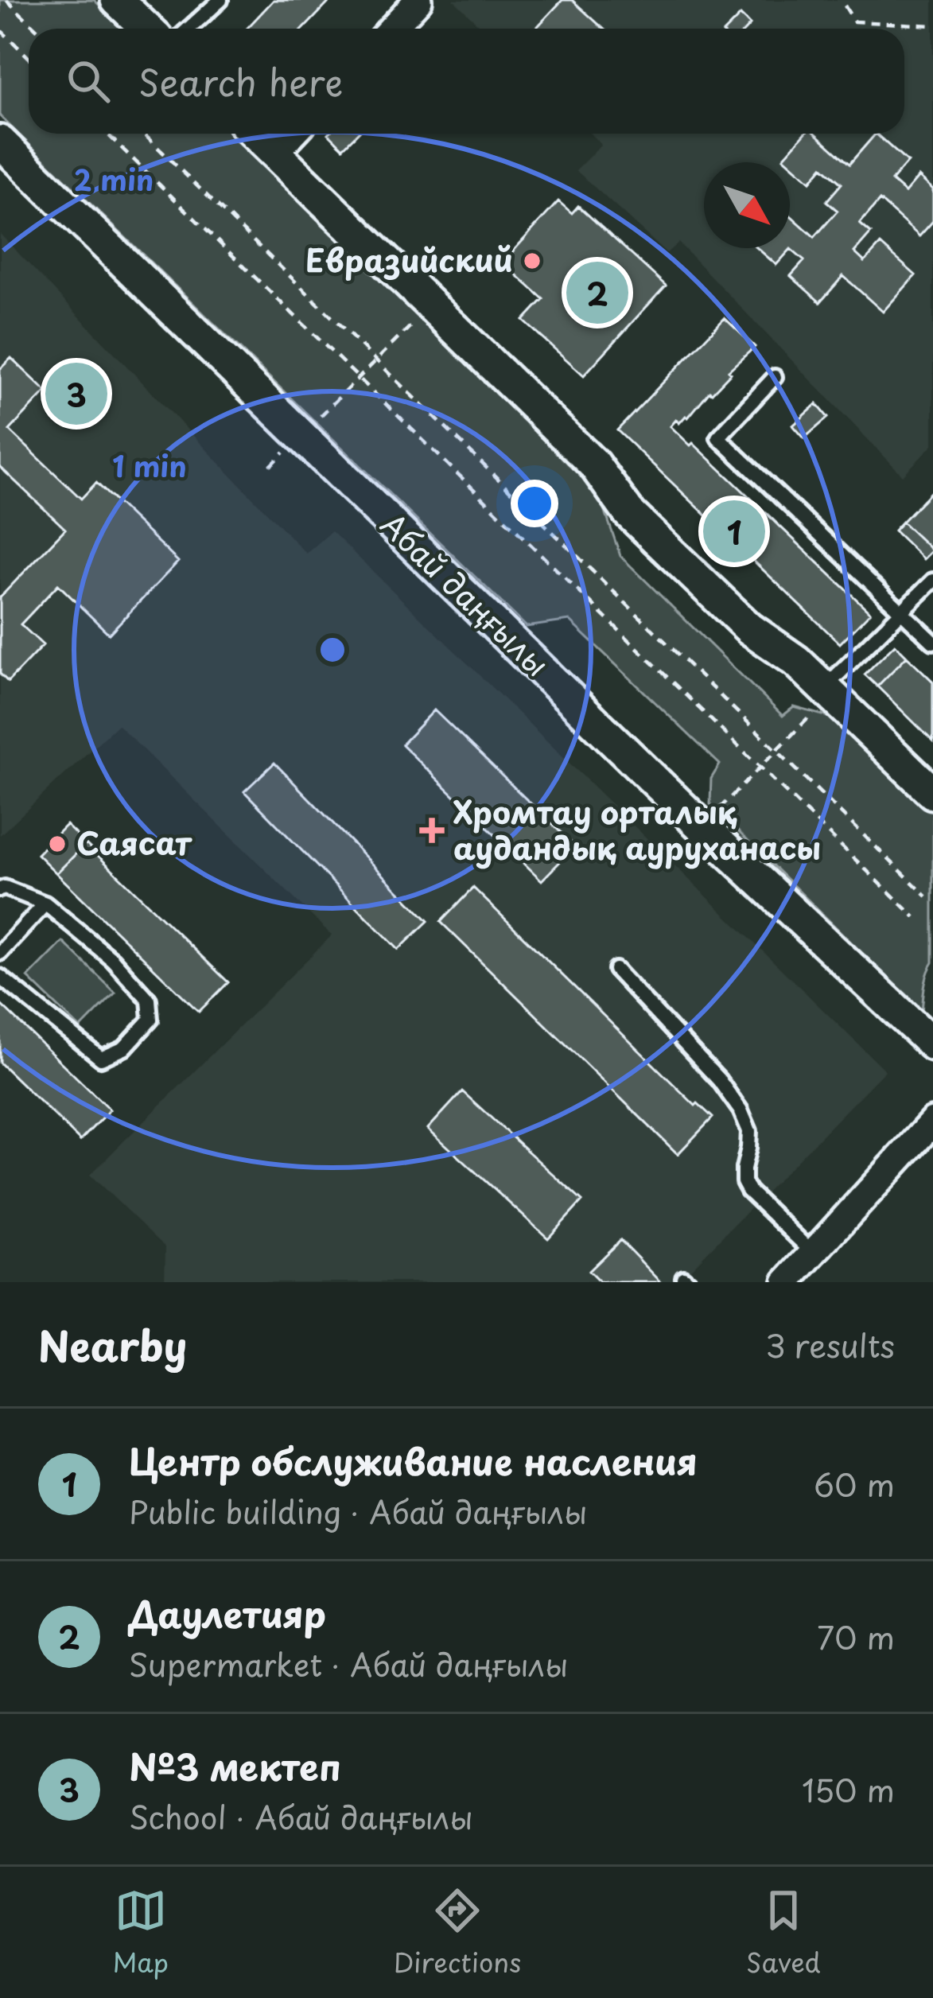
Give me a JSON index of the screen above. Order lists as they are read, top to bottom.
{
  "streets": {
    "street": ["Абай даңғылы"]
  },
  "places": {
    "other": ["Евразийский", "Саясат"],
    "health": ["Хромтау орталық аудандық ауруханасы"]
  },
  "north": "bottom right",
  "page": {
    "search": "Search here",
    "pins": ["2", "3", "1"],
    "heading": ["Nearby", "3 results"],
    "list": [
      {
        "mark": "1",
        "name": "Центр обслуживание насления",
        "note": "Public building · Абай даңғылы",
        "value": "60 m"
      },
      {
        "mark": "2",
        "name": "Даулетияр",
        "note": "Supermarket · Абай даңғылы",
        "value": "70 m"
      },
      {
        "mark": "3",
        "name": "№3 мектеп",
        "note": "School · Абай даңғылы",
        "value": "150 m"
      }
    ],
    "nav": ["Map", "Directions", "Saved"]
  },
  "rings": ["2 min", "1 min"]
}
